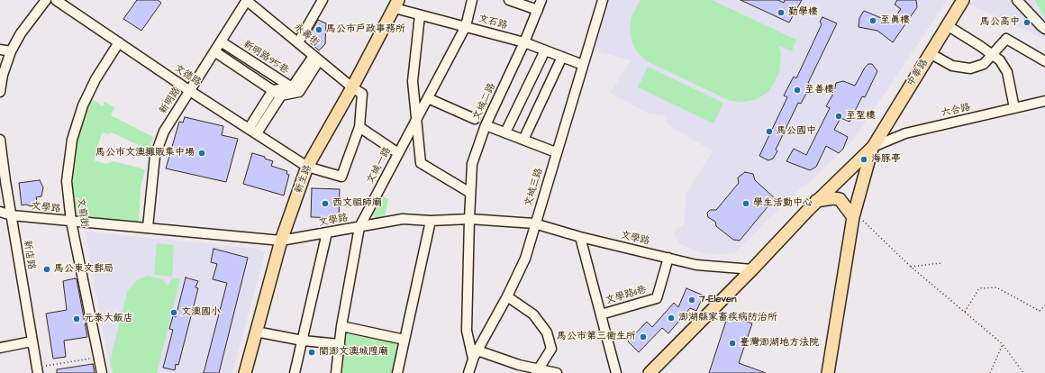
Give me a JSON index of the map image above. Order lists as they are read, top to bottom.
{
  "streets": {
    "main road": ["中華路", "新生路"],
    "street": [
      "文石路",
      "永壽街",
      "新明路95巷",
      "文德路",
      "新明路",
      "文城二路",
      "六合路",
      "文城一路",
      "文城三路",
      "文學路",
      "文前街",
      "新店路",
      "文學路11巷"
    ]
  },
  "crossings": [
    ["文石路", "文城二路"],
    ["文石路", "文城一路"],
    ["文石路", "新生路"],
    ["文石路", "文城三路"],
    ["永壽街", "文德路"],
    ["永壽街", "新明路"],
    ["永壽街", "新生路"],
    ["新明路95巷", "新明路"],
    ["中華路", "六合路"],
    ["文德路", "新明路"],
    ["文德路", "新生路"],
    ["文德路", "文前街"],
    ["新明路", "文學路"],
    ["文城二路", "文城三路"],
    ["文城二路", "文學路"],
    ["文城一路", "文學路"],
    ["新生路", "文學路"],
    ["文城三路", "文學路"],
    ["文學路", "文前街"],
    ["文學路", "新店路"],
    ["文學路", "文學路11巷"]
  ],
  "places": [
    "勤學樓",
    "至真樓",
    "馬公高中",
    "馬公市戶政事務所",
    "至善樓",
    "至聖樓",
    "馬公國中",
    "馬公市文澳攤販集中場",
    "海豚亭",
    "西文祖師廟",
    "學生活動中心",
    "馬公東文郵局",
    "7-Eleven",
    "文澳國小",
    "澎湖縣家畜疾病防治所",
    "元泰大飯店",
    "馬公市第三衛生所",
    "臺灣澎湖地方法院",
    "閤澎文澳城隍廟"
  ]
}
